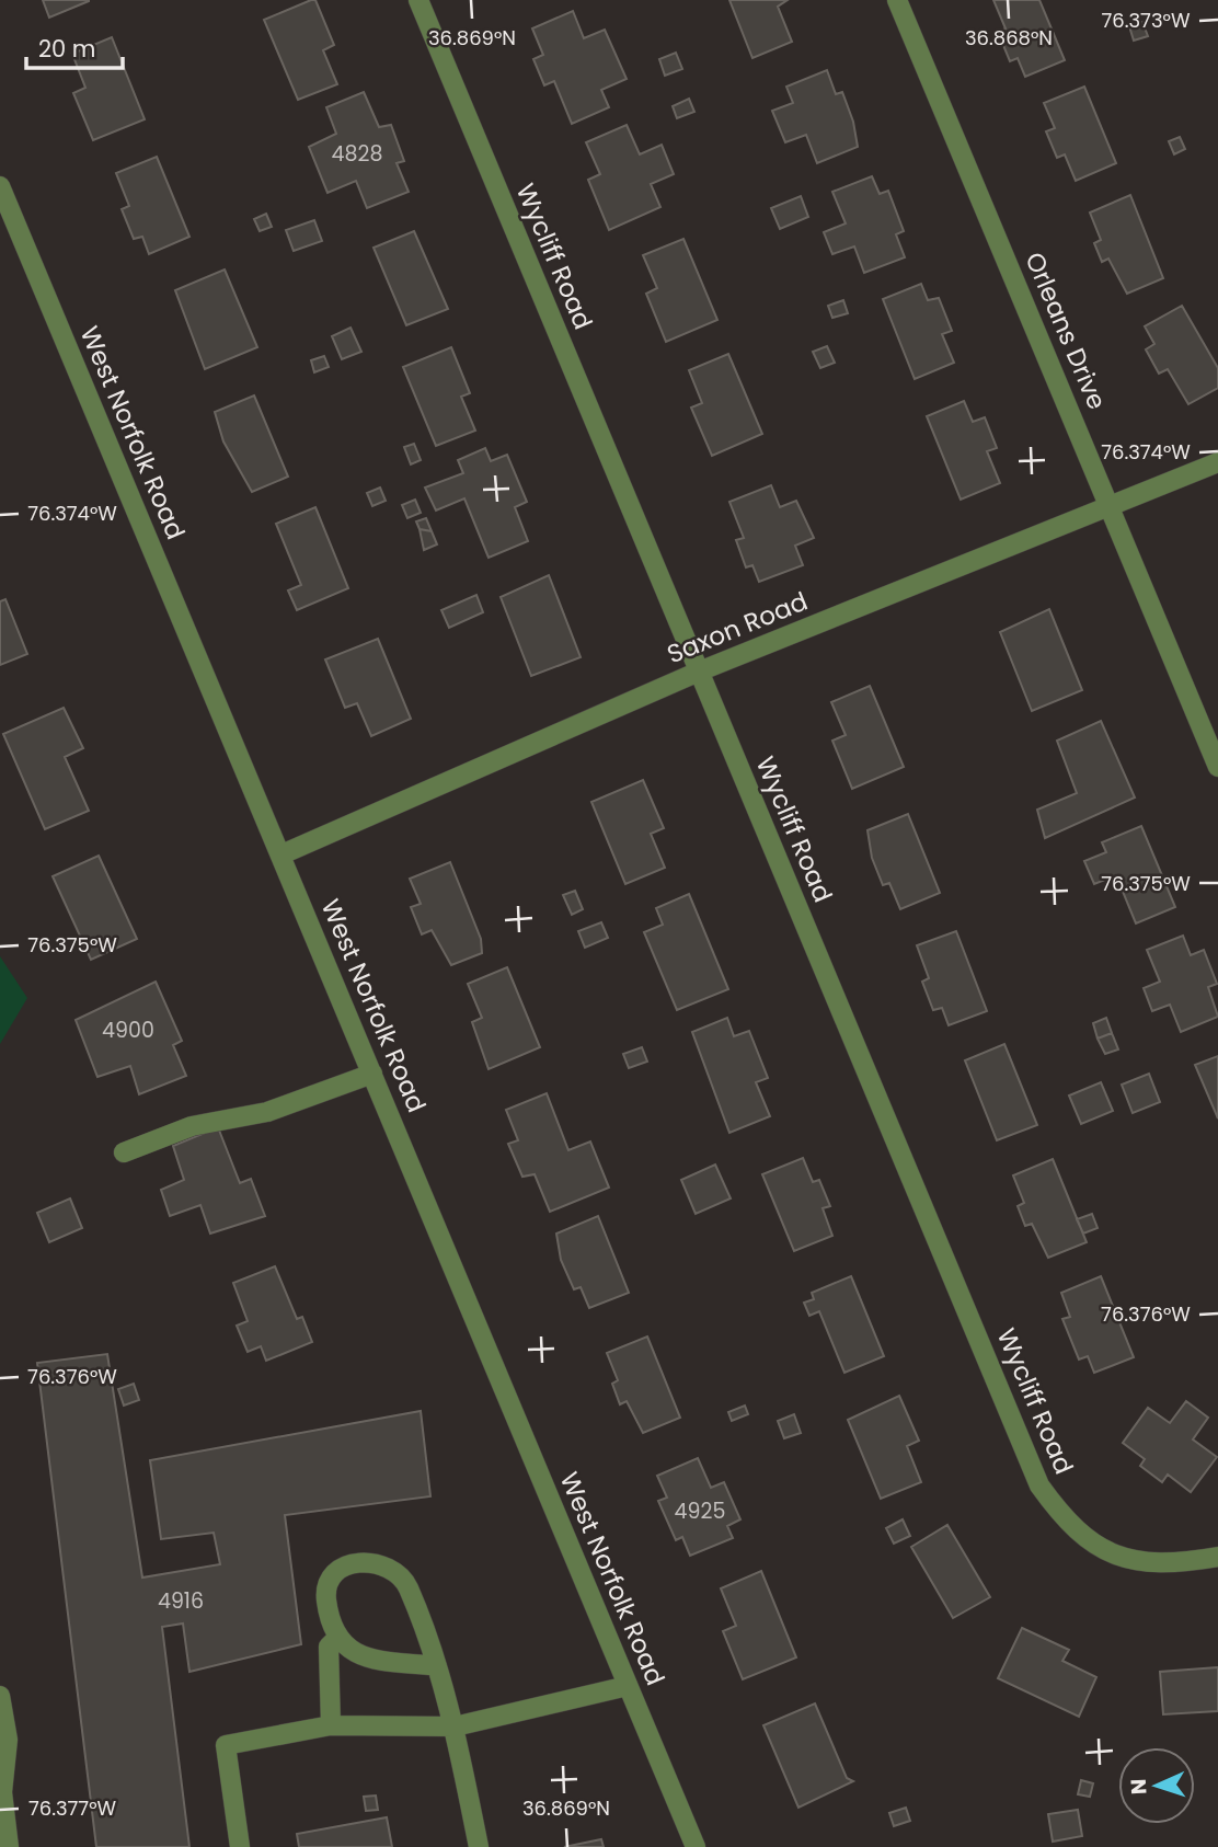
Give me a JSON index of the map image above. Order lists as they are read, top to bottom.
{
  "streets": {
    "street": [
      "Wycliff Road",
      "Orleans Drive",
      "West Norfolk Road",
      "Saxon Road"
    ]
  },
  "crossings": [
    ["Wycliff Road", "Saxon Road"],
    ["Orleans Drive", "Saxon Road"],
    ["West Norfolk Road", "Saxon Road"]
  ],
  "house_numbers": [
    "4828",
    "4900",
    "4925",
    "4916"
  ],
  "scale_bar": "20 m",
  "north": "left",
  "coordinates": [
    "76.373°W",
    "36.869°N",
    "36.868°N",
    "76.374°W",
    "76.375°W",
    "76.376°W",
    "76.377°W"
  ]
}
